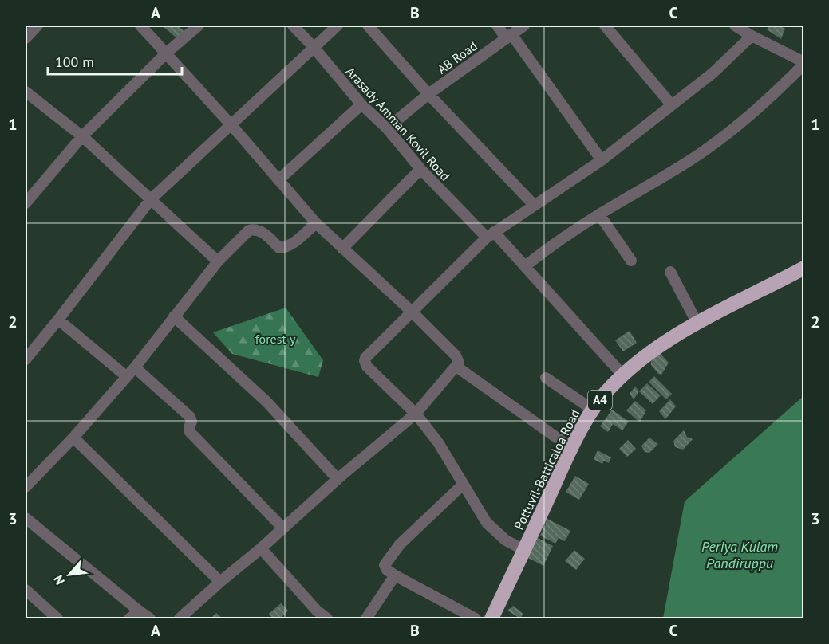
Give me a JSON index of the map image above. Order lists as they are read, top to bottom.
{
  "streets": {
    "highway": ["A4", "Pottuvil-Batticaloa Road"],
    "street": ["AB Road", "Arasady Amman Kovil Road"]
  },
  "crossings": [
    ["AB Road", "Arasady Amman Kovil Road"],
    ["Arasady Amman Kovil Road", "Pottuvil-Batticaloa Road"]
  ],
  "water": ["Periya Kulam Pandiruppu"],
  "parks": ["forest y"],
  "scale_bar": "100 m",
  "north": "bottom left",
  "grid": {
    "columns": ["A", "B", "C"],
    "rows": ["1", "2", "3"]
  }
}
